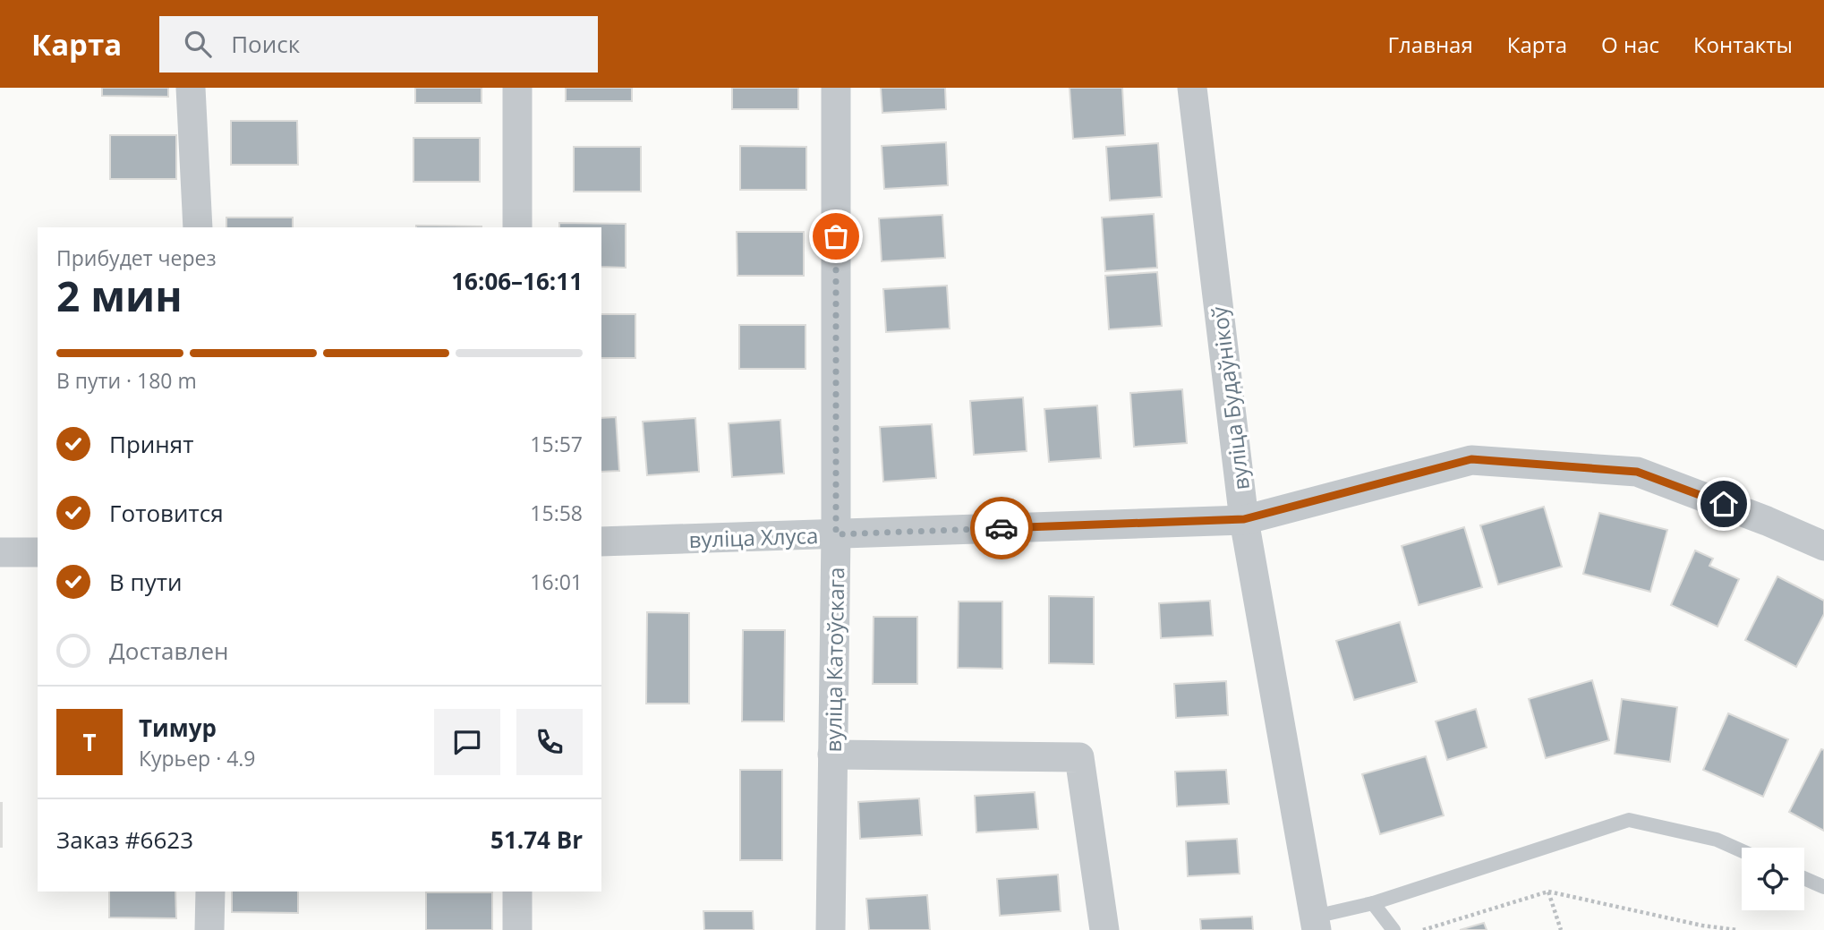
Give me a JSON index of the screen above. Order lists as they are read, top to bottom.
{
  "streets": {
    "street": ["вуліца Будаўнікоў", "вуліца Хлуса", "вуліца Катоўскага"]
  },
  "crossings": [
    ["вуліца Будаўнікоў", "вуліца Хлуса"],
    ["вуліца Хлуса", "вуліца Катоўскага"]
  ],
  "page": {
    "header": "Карта",
    "search": "Поиск",
    "nav": [
      "Главная",
      "Карта",
      "О нас",
      "Контакты"
    ],
    "heading": ["2 мин", "Прибудет через", "16:06–16:11"],
    "panel": [
      "Тимур",
      "Курьер · 4.9",
      "Заказ #6623",
      "51.74 Br"
    ],
    "bar": "В пути · 180 m",
    "list": [
      ["Принят", "15:57"],
      ["Готовится", "15:58"],
      ["В пути", "16:01"],
      "Доставлен"
    ],
    "round": "Т"
  }
}
